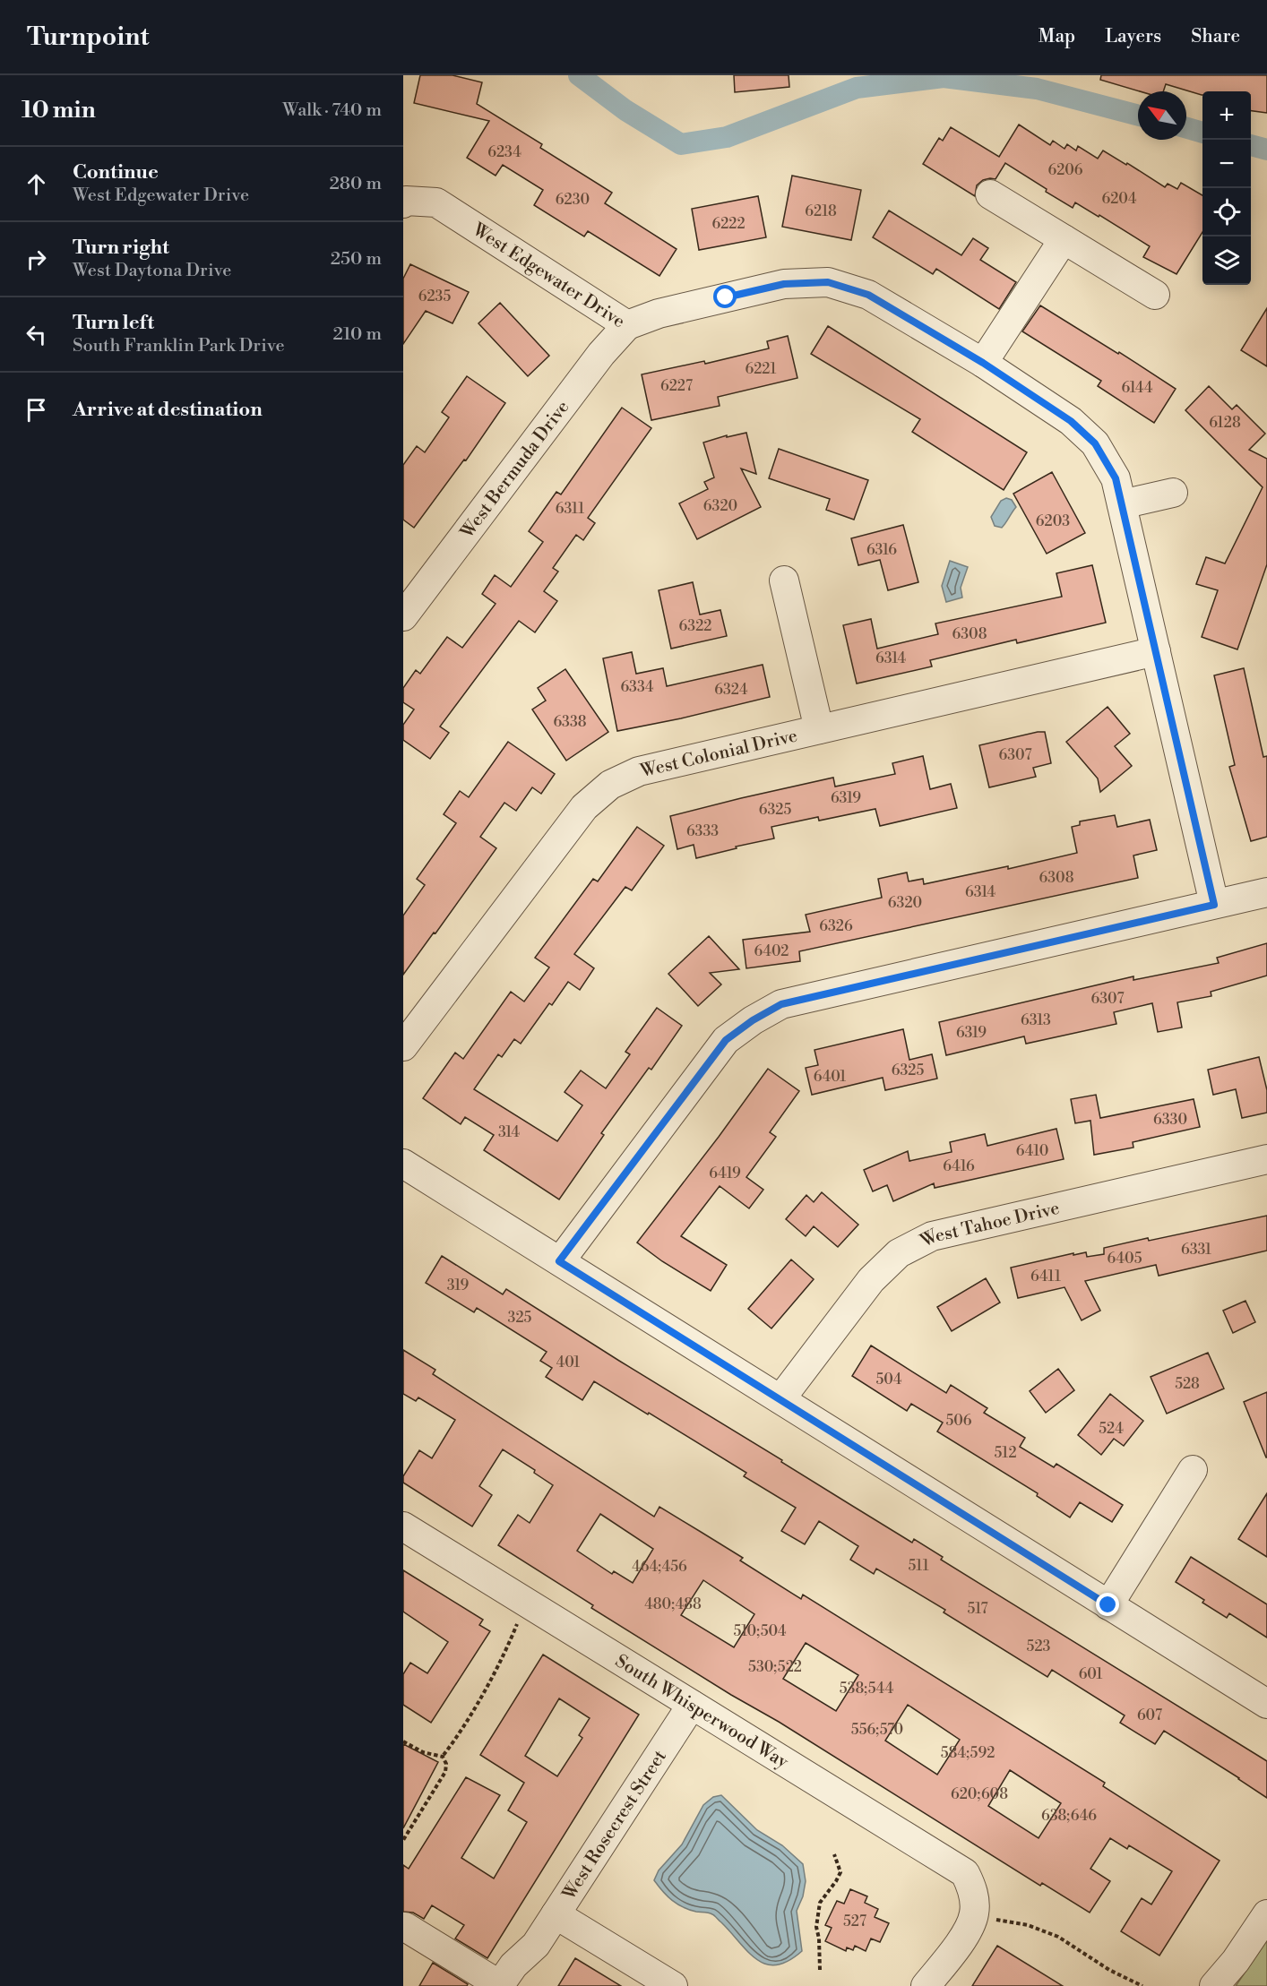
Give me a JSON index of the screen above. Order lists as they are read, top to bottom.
{
  "streets": {
    "street": [
      "West Edgewater Drive",
      "West Bermuda Drive",
      "West Colonial Drive",
      "West Tahoe Drive",
      "South Whisperwood Way",
      "West Rosecrest Street"
    ]
  },
  "crossings": [
    ["West Edgewater Drive", "West Bermuda Drive"],
    ["West Edgewater Drive", "West Colonial Drive"],
    ["South Whisperwood Way", "West Rosecrest Street"]
  ],
  "house_numbers": [
    "6234",
    "6206",
    "6204",
    "6230",
    "6218",
    "6222",
    "6235",
    "6221",
    "6227",
    "6144",
    "6128",
    "6320",
    "6311",
    "6203",
    "6316",
    "6322",
    "6308",
    "6314",
    "6334",
    "6324",
    "6338",
    "6307",
    "6319",
    "6325",
    "6333",
    "6308",
    "6314",
    "6320",
    "6326",
    "6402",
    "6307",
    "6313",
    "6319",
    "6325",
    "6401",
    "6330",
    "314",
    "6410",
    "6416",
    "6419",
    "6331",
    "6405",
    "6411",
    "319",
    "325",
    "401",
    "504",
    "528",
    "506",
    "524",
    "512",
    "511",
    "464;456",
    "480;488",
    "517",
    "510;504",
    "523",
    "530;522",
    "601",
    "538;544",
    "607",
    "556;570",
    "584;592",
    "620;608",
    "638;646",
    "527"
  ],
  "north": "top left",
  "page": {
    "header": "Turnpoint",
    "nav": ["Map", "Layers", "Share"],
    "heading": ["10 min", "Walk · 740 m"],
    "map_buttons": ["+", "−"],
    "list": [
      ["Continue", "West Edgewater Drive", "280 m"],
      ["Turn right", "West Daytona Drive", "250 m"],
      ["Turn left", "South Franklin Park Drive", "210 m"],
      "Arrive at destination"
    ]
  }
}
